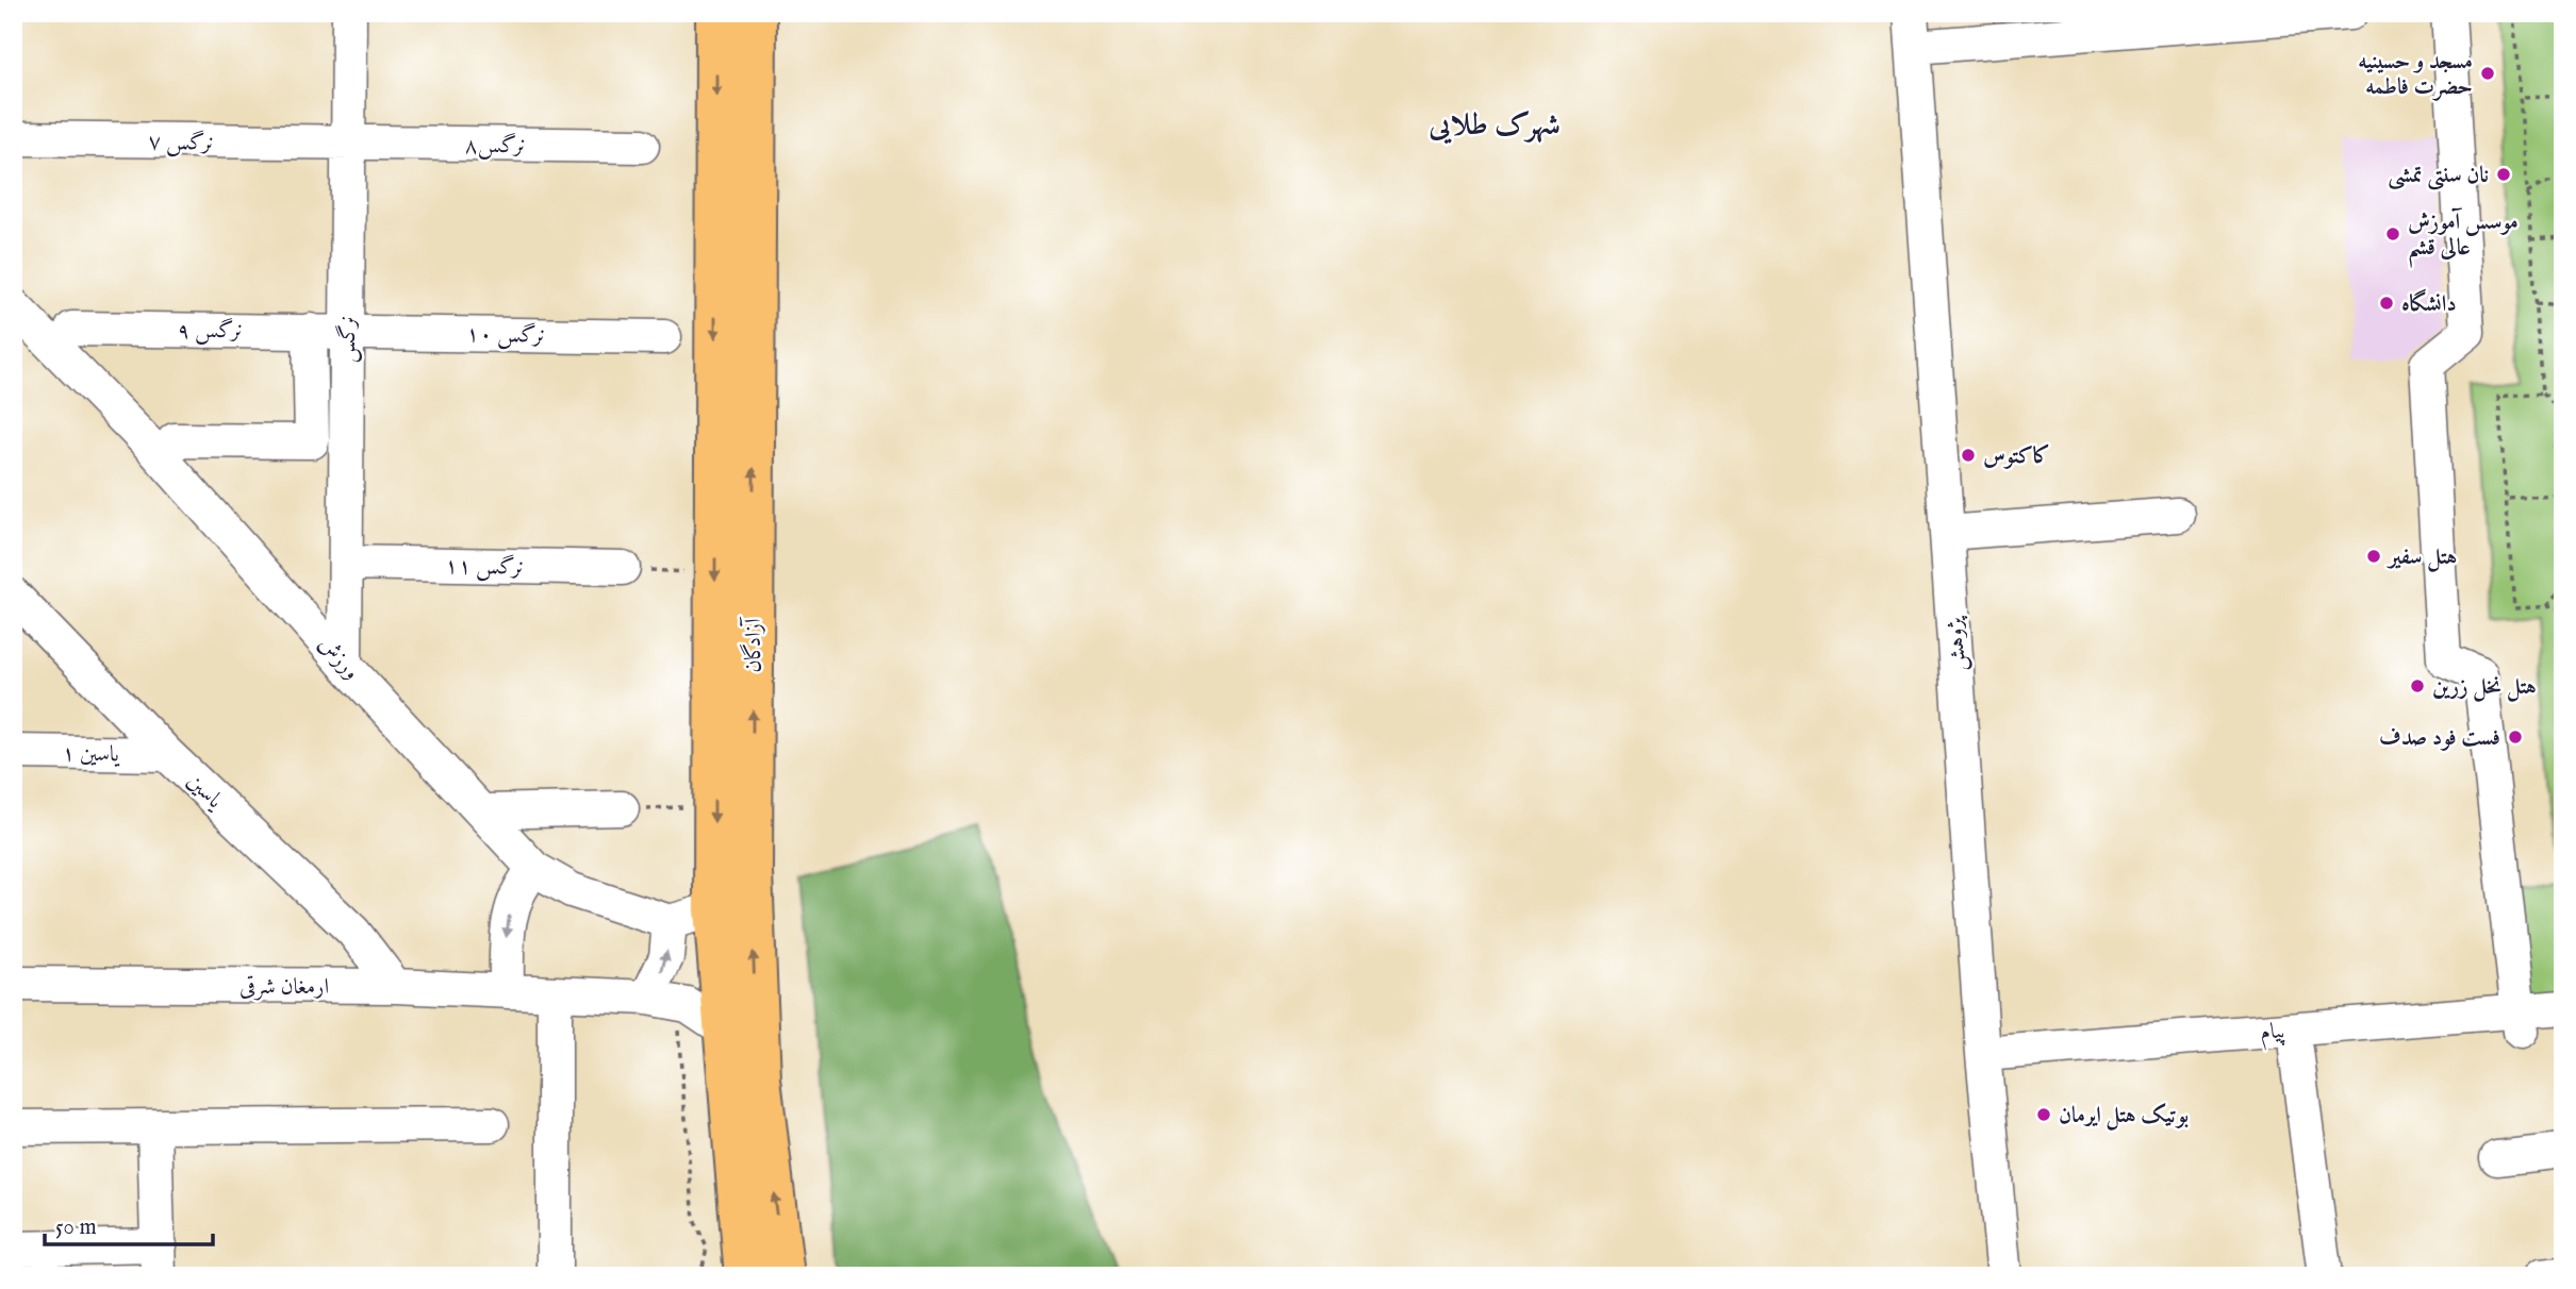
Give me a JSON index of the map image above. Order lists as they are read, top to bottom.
{
  "streets": {
    "main road": ["آزادگان"],
    "street": [
      "نرگس ۷",
      "نرگس۸",
      "نرگس ۹",
      "نرگس ۱۰",
      "نرگس",
      "نرگس ۱۱",
      "پژوهش",
      "ورزش",
      "یاسین ۱",
      "یاسین",
      "ارمغان شرقی",
      "پیام"
    ]
  },
  "crossings": [
    ["نرگس ۷", "نرگس۸"],
    ["نرگس ۷", "نرگس"],
    ["نرگس۸", "نرگس"],
    ["نرگس ۹", "نرگس ۱۰"],
    ["نرگس ۹", "نرگس"],
    ["نرگس ۱۰", "نرگس"],
    ["نرگس", "نرگس ۱۱"],
    ["نرگس", "ورزش"],
    ["پژوهش", "پیام"],
    ["یاسین ۱", "یاسین"],
    ["یاسین", "ارمغان شرقی"]
  ],
  "districts": ["شهرک طلایی"],
  "places": [
    "مسجد و حسینیه حضرت فاطمه",
    "نان سنتی تمشی",
    "موسس آموزش عالی قشم",
    "دانشگاه",
    "کاکتوس",
    "هتل سفیر",
    "هتل نخل زرین",
    "فست فود صدف",
    "بوتیک هتل ایرمان"
  ],
  "scale_bar": "50 m"
}
